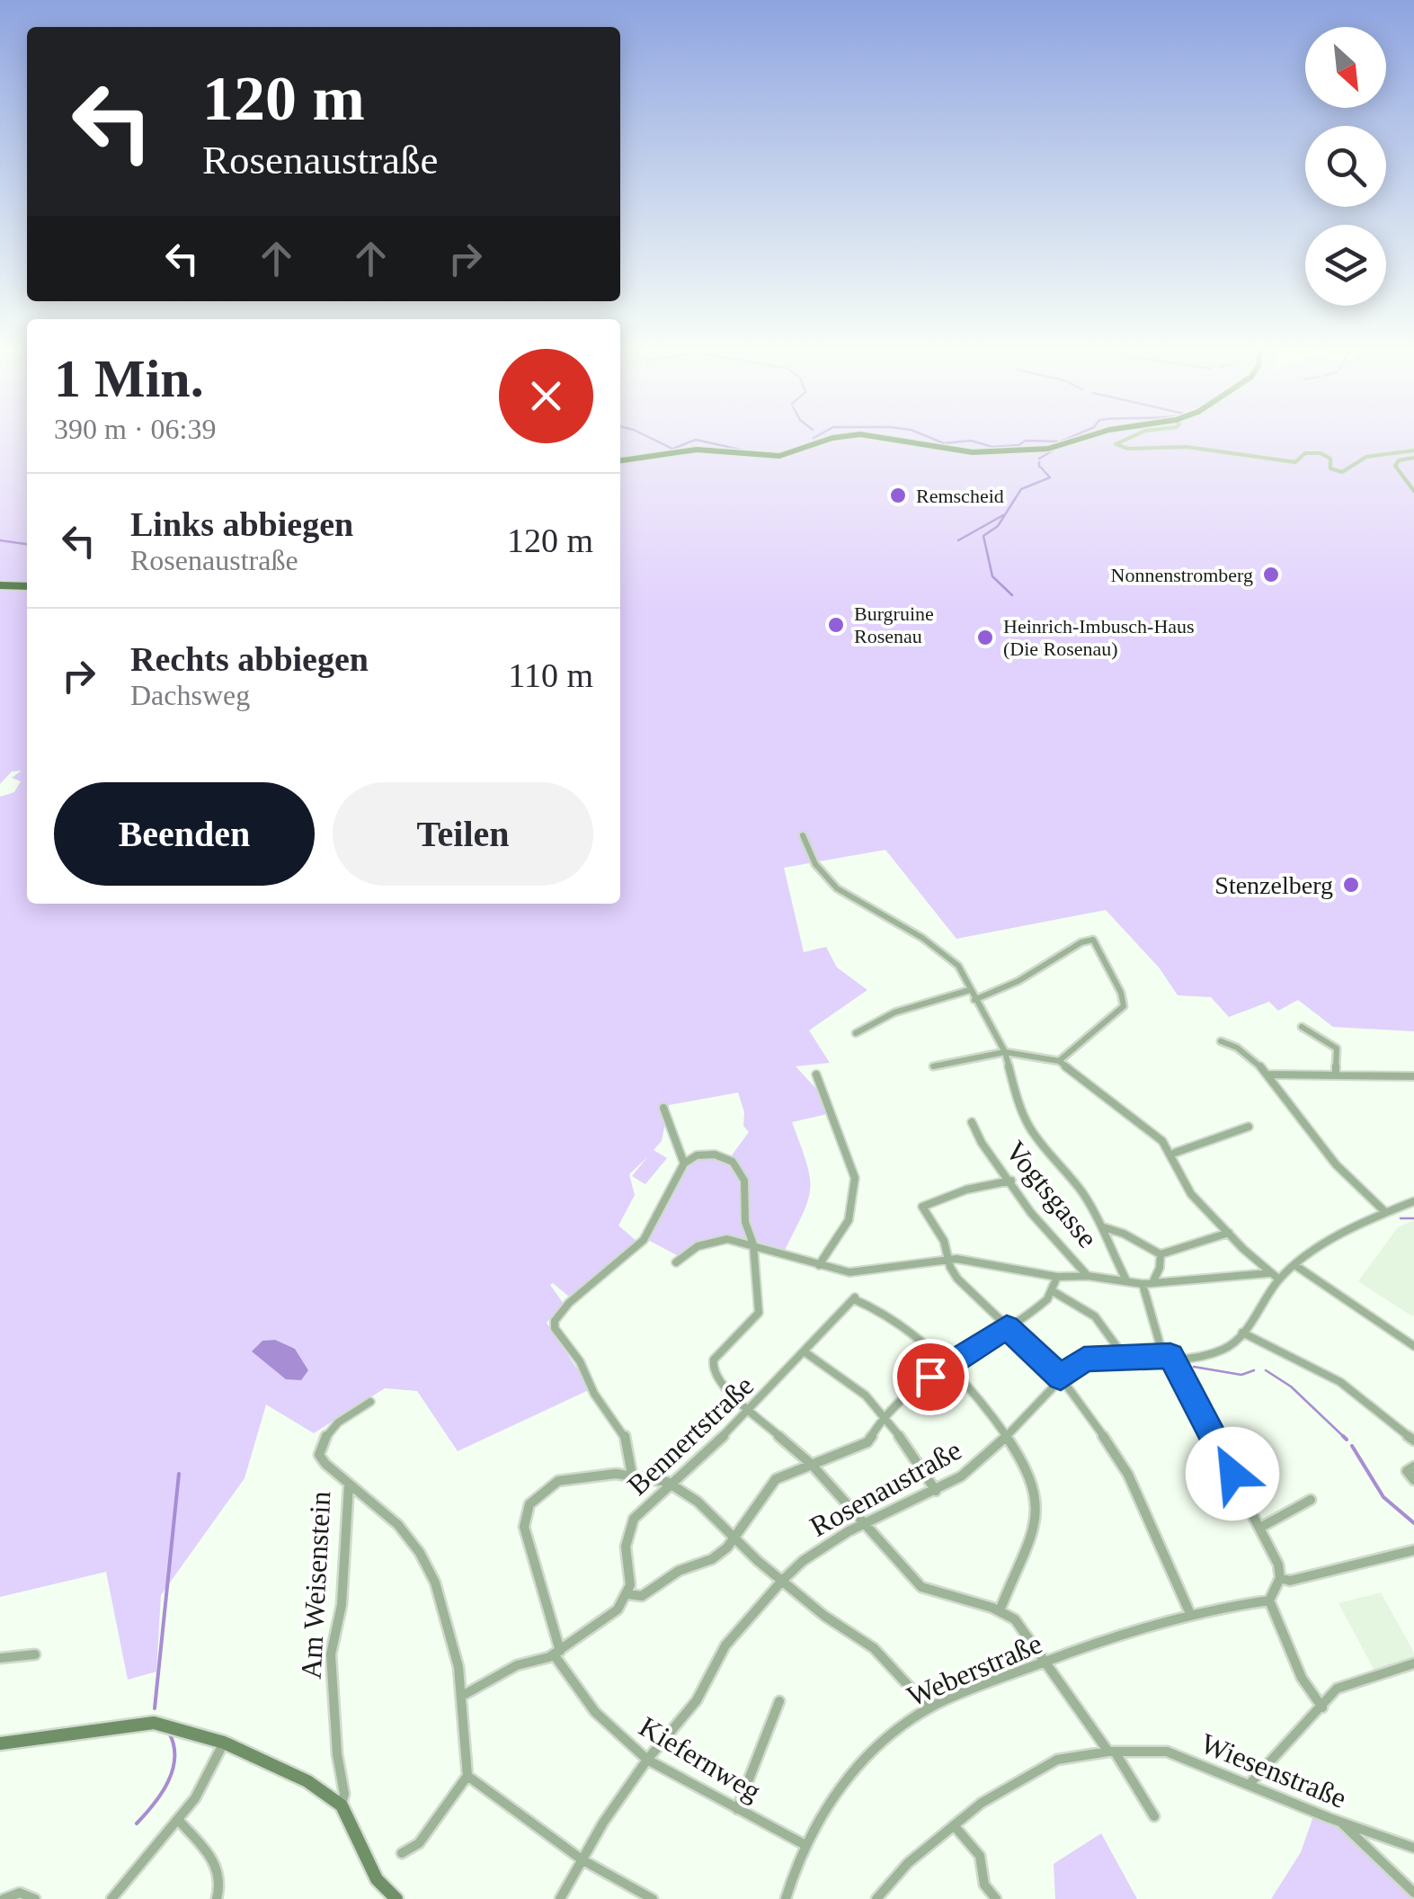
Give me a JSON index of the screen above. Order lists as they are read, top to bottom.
{
  "streets": {
    "street": [
      "Vogtsgasse",
      "Bennertstraße",
      "Rosenaustraße",
      "Am Weisenstein",
      "Weberstraße",
      "Kiefernweg",
      "Wiesenstraße"
    ]
  },
  "crossings": [
    ["Bennertstraße", "Kiefernweg"],
    ["Rosenaustraße", "Kiefernweg"],
    ["Weberstraße", "Kiefernweg"]
  ],
  "places": [
    "Remscheid",
    "Nonnenstromberg",
    "Burgruine Rosenau",
    "Heinrich-Imbusch-Haus (Die Rosenau)",
    "Stenzelberg"
  ],
  "north": "bottom right",
  "page": {
    "turn": ["120 m", "Rosenaustraße"],
    "heading": ["1 Min.", "390 m · 06:39"],
    "list": [
      {
        "name": "Links abbiegen",
        "note": "Rosenaustraße",
        "value": "120 m"
      },
      {
        "name": "Rechts abbiegen",
        "note": "Dachsweg",
        "value": "110 m"
      }
    ],
    "buttons": ["Beenden", "Teilen"]
  }
}
